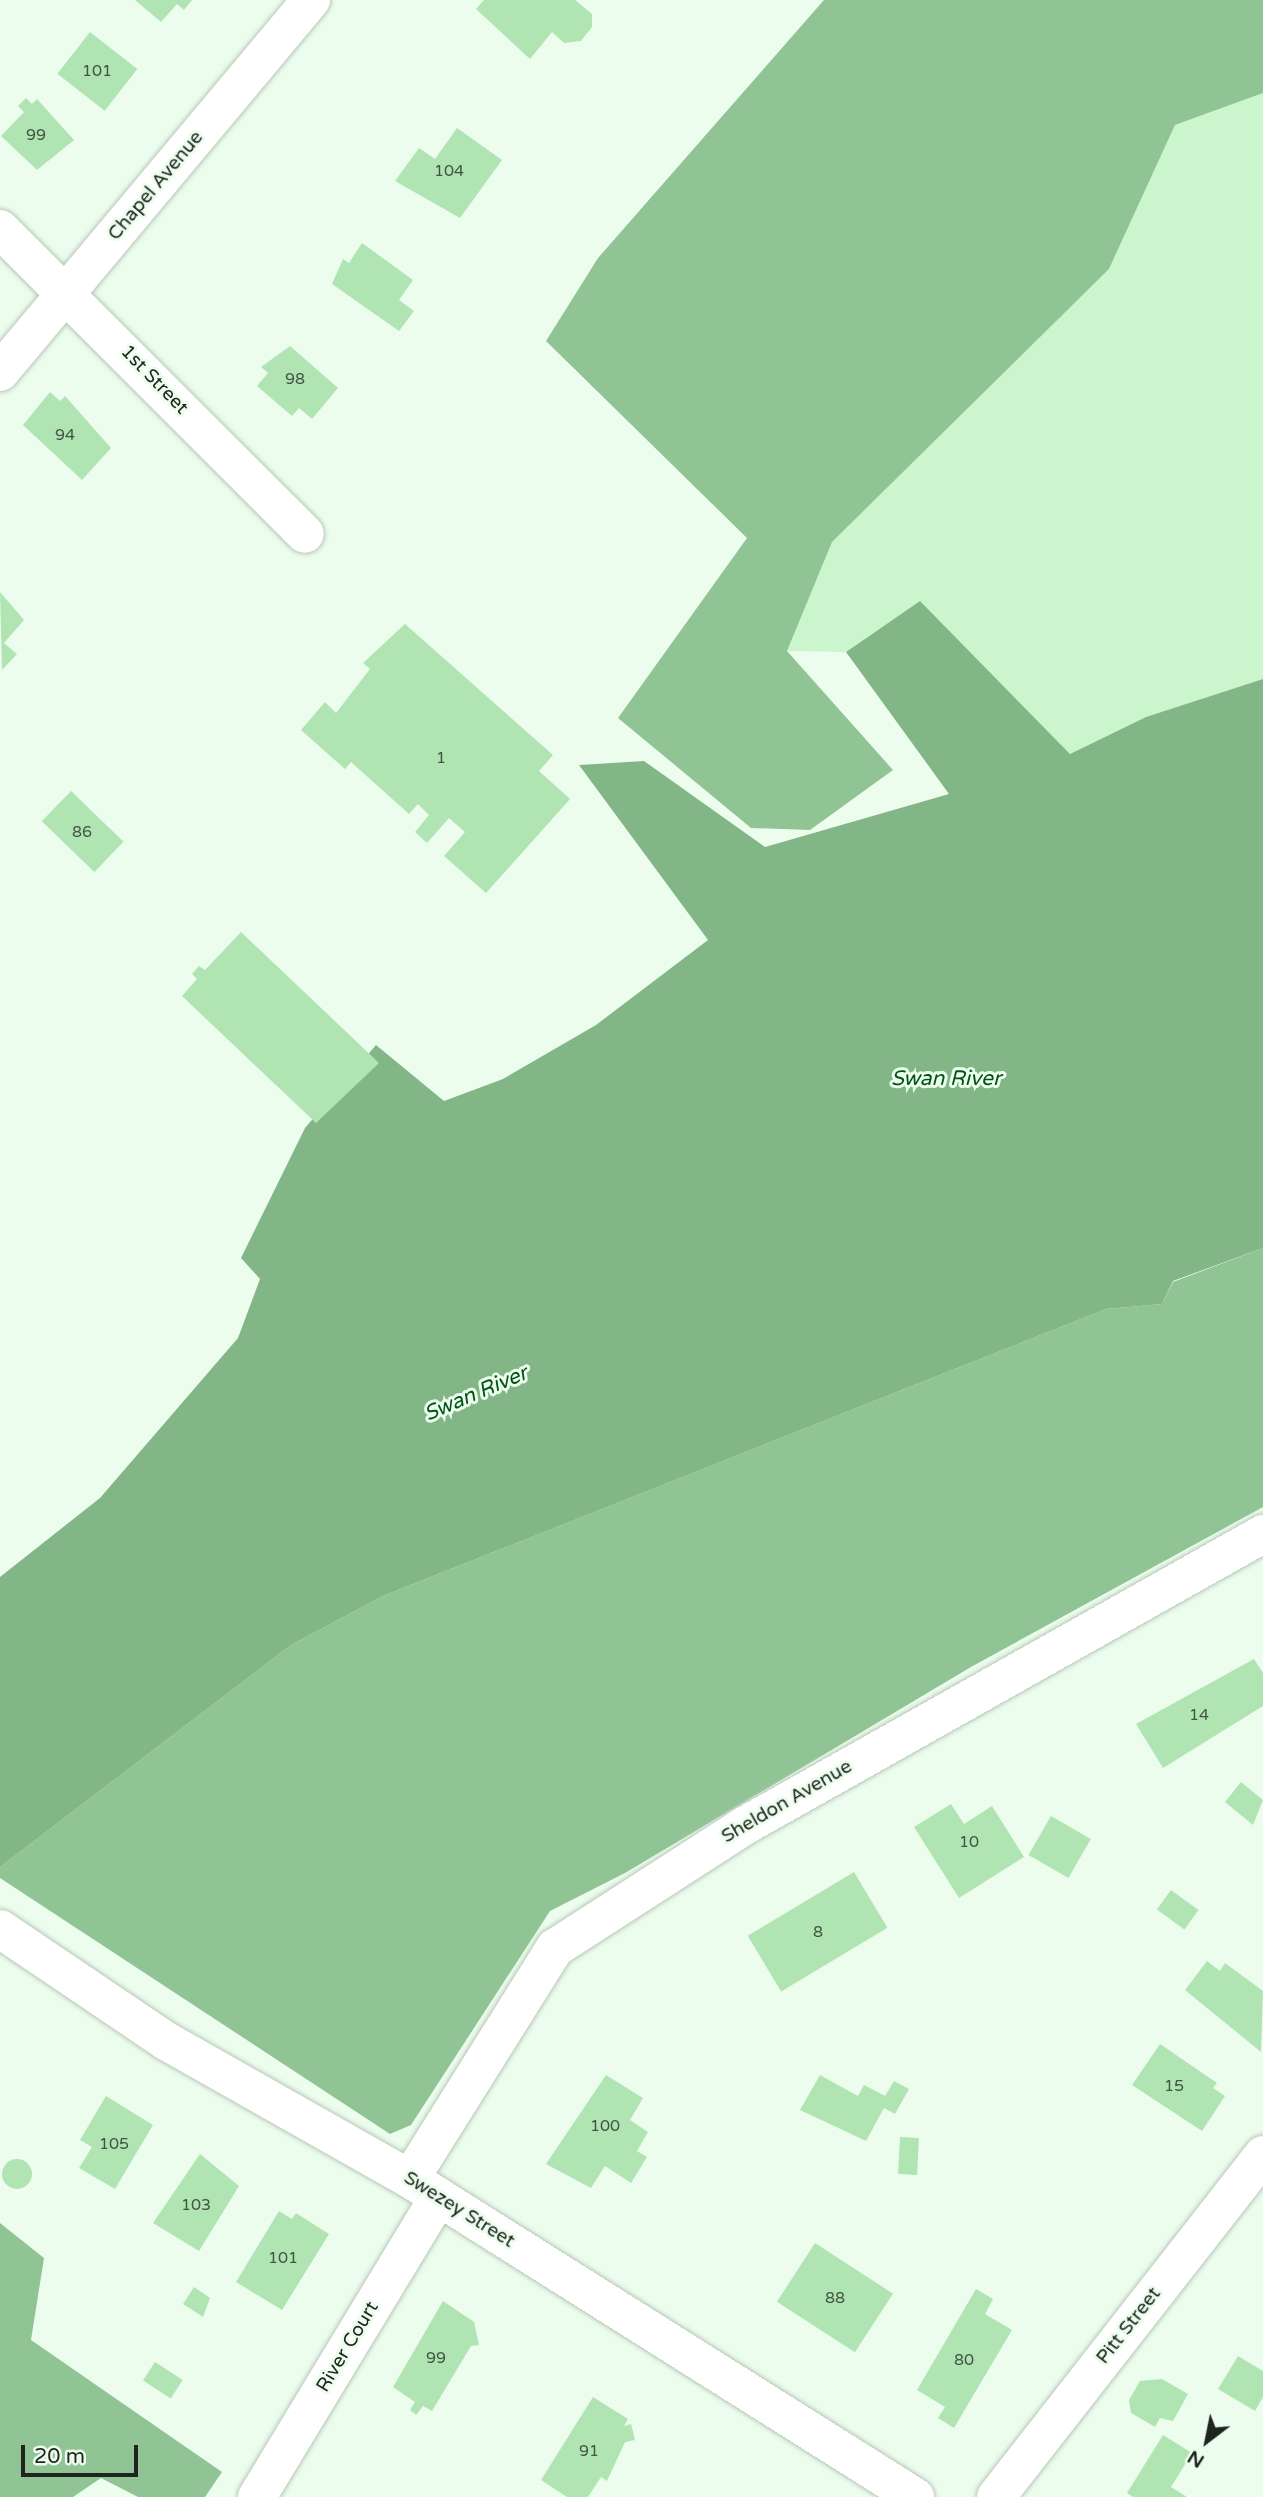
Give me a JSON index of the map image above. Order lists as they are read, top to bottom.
{
  "streets": {
    "street": [
      "Chapel Avenue",
      "1st Street",
      "Sheldon Avenue",
      "Swezey Street",
      "Pitt Street",
      "River Court"
    ]
  },
  "crossings": [
    ["Chapel Avenue", "1st Street"],
    ["Sheldon Avenue", "Swezey Street"],
    ["Sheldon Avenue", "River Court"],
    ["Swezey Street", "River Court"]
  ],
  "water": ["Swan River"],
  "house_numbers": [
    "101",
    "99",
    "104",
    "98",
    "94",
    "1",
    "86",
    "14",
    "10",
    "8",
    "15",
    "100",
    "105",
    "103",
    "101",
    "88",
    "99",
    "80",
    "91"
  ],
  "scale_bar": "20 m",
  "north": "bottom left"
}
